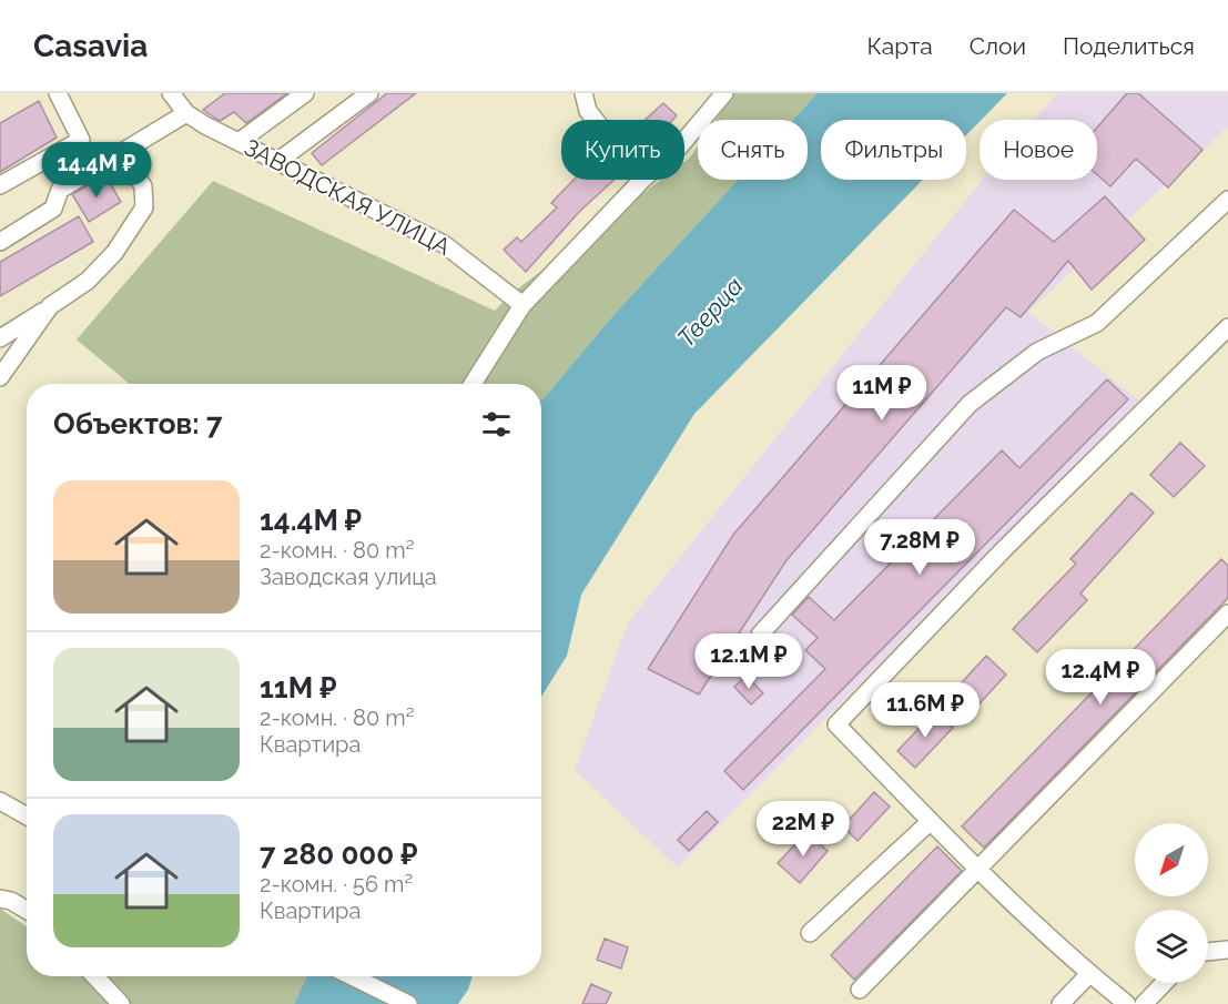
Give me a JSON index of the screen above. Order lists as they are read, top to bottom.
{
  "streets": {
    "street": ["ЗАВОДСКАЯ УЛИЦА"]
  },
  "water": ["Тверца"],
  "north": "bottom left",
  "page": {
    "header": "Casavia",
    "nav": ["Карта", "Слои", "Поделиться"],
    "chip": [
      "Купить",
      "Снять",
      "Фильтры",
      "Новое"
    ],
    "price": [
      "14.4M ₽",
      "11M ₽",
      "7.28M ₽",
      "12.1M ₽",
      "12.4M ₽",
      "11.6M ₽",
      "22M ₽"
    ],
    "heading": "Объектов: 7",
    "list": [
      {
        "name": "14.4M ₽",
        "note": "2-комн. · 80 m² · Заводская улица"
      },
      {
        "name": "11M ₽",
        "note": "2-комн. · 80 m² · Квартира"
      },
      {
        "name": "7 280 000 ₽",
        "note": "2-комн. · 56 m² · Квартира"
      }
    ]
  }
}
